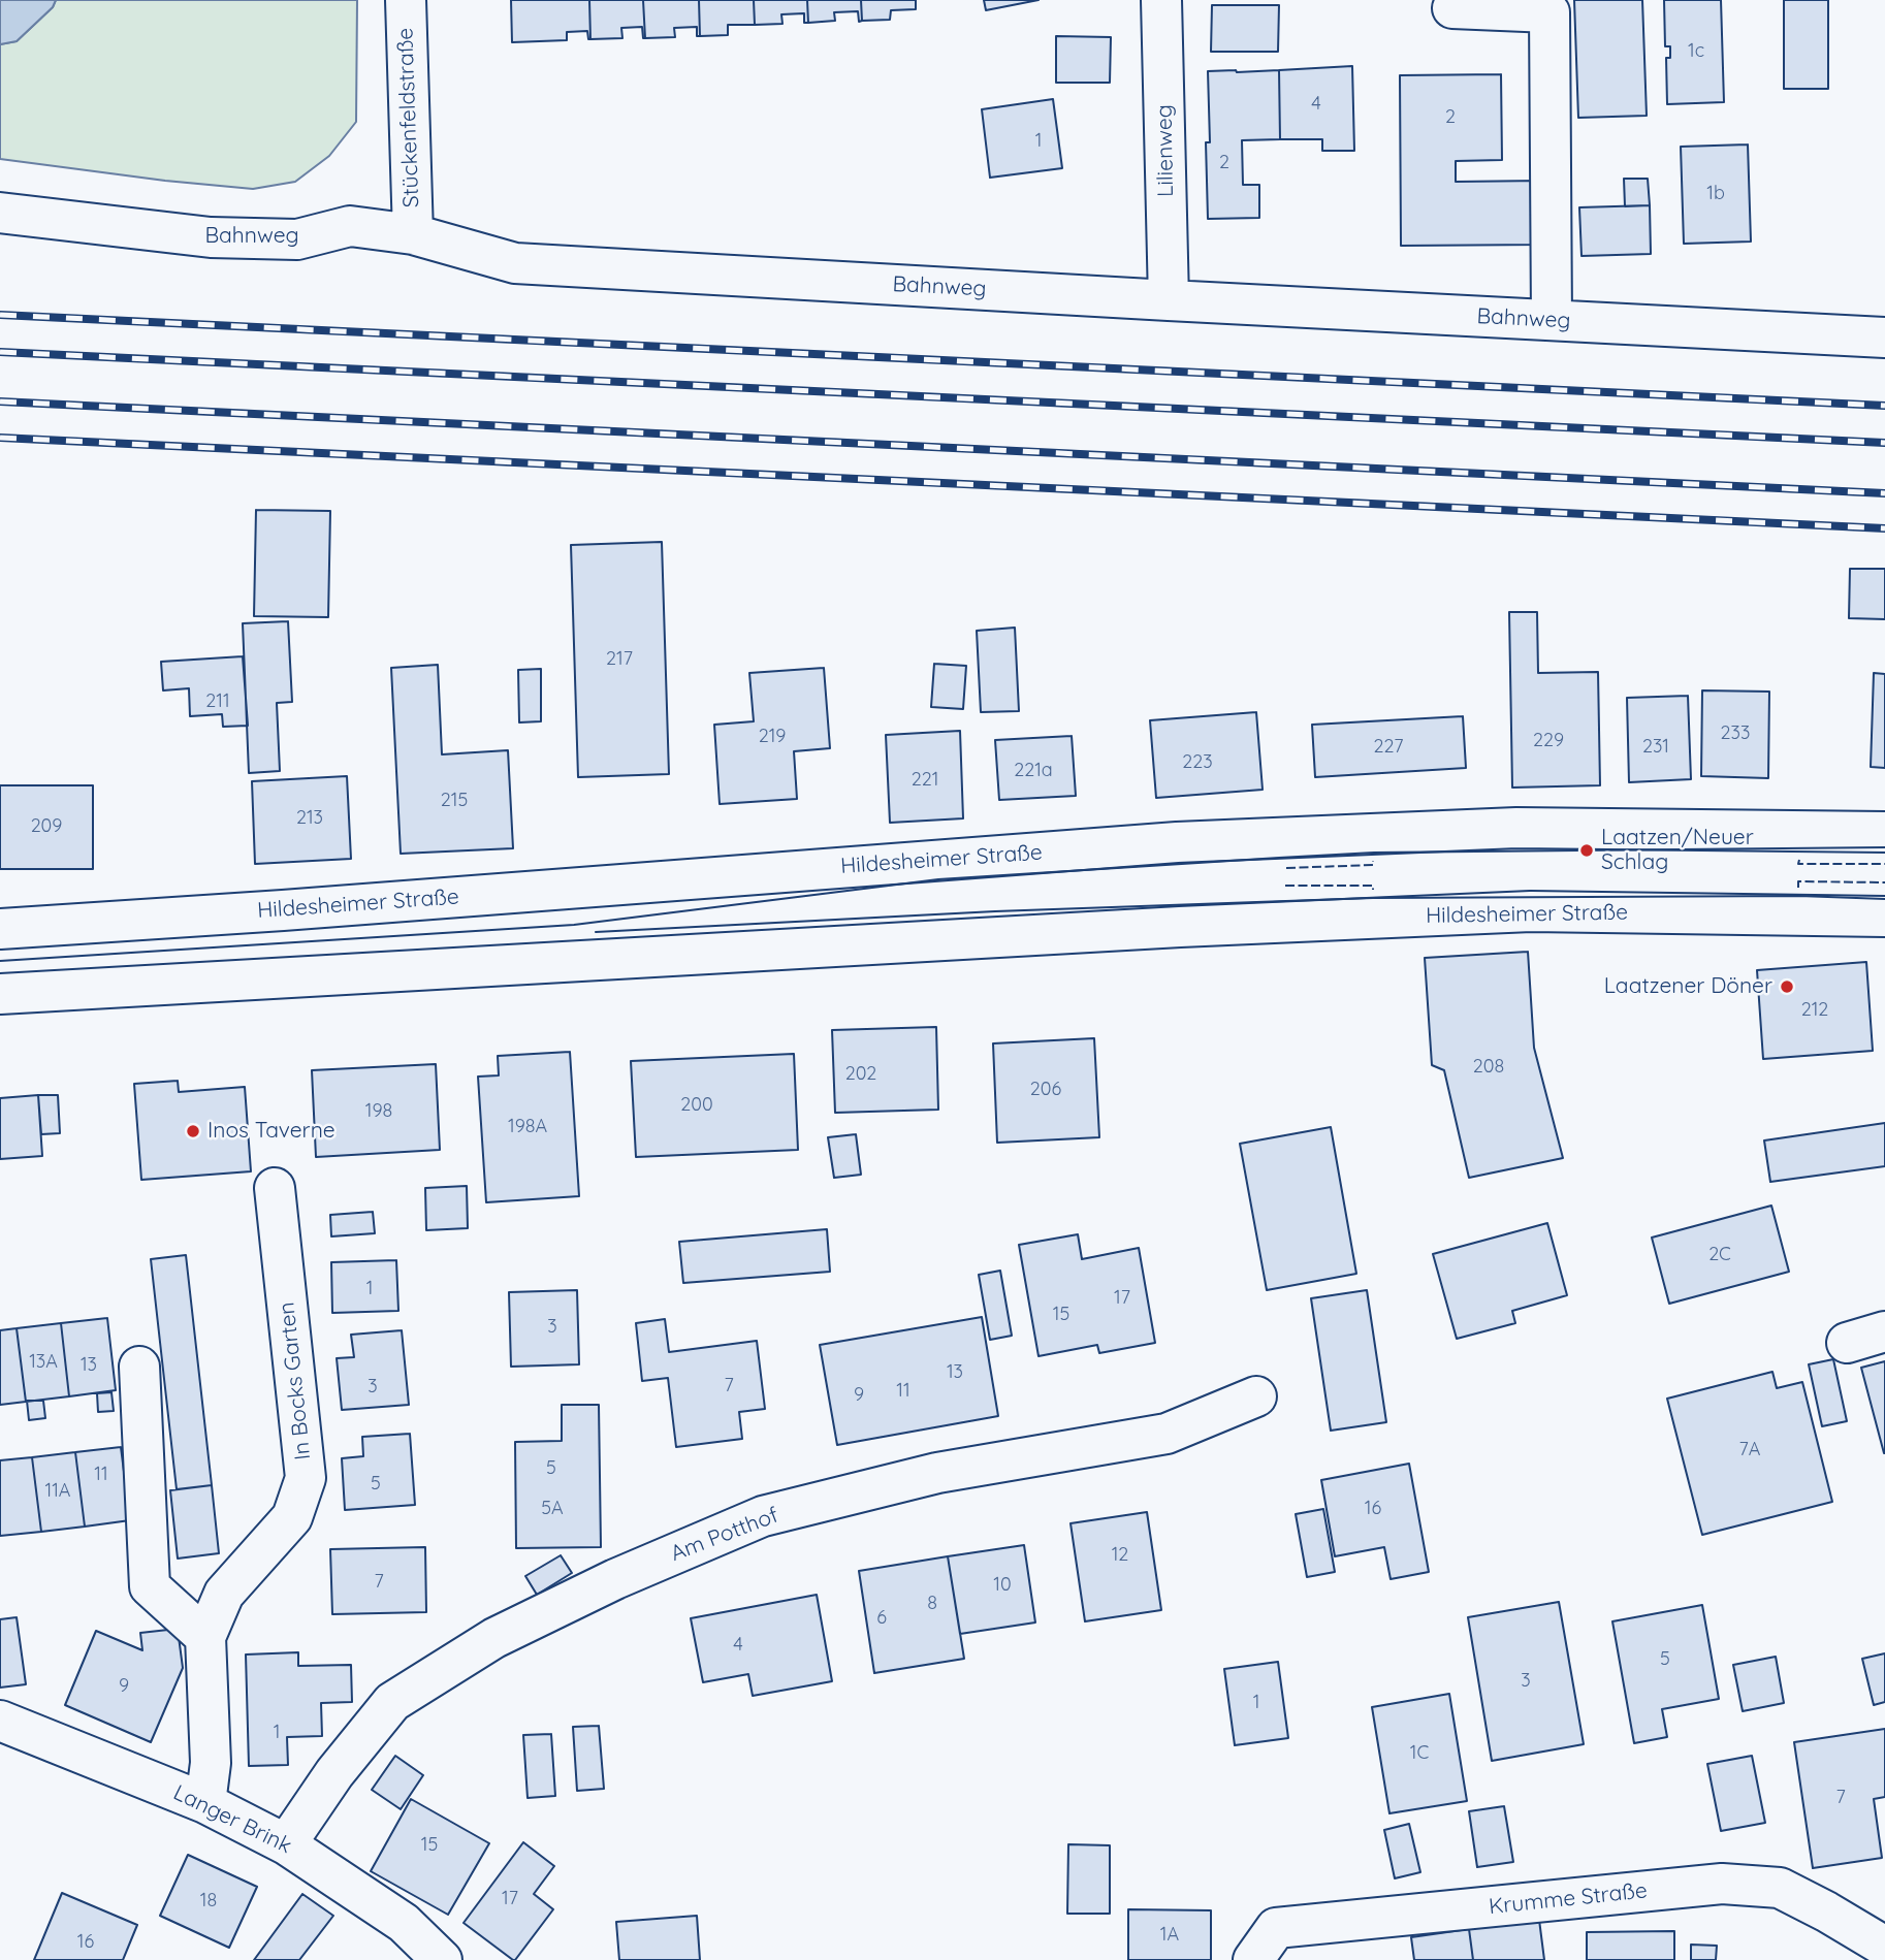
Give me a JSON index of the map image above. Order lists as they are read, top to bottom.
{
  "streets": {
    "street": [
      "Stückenfeldstraße",
      "Lilienweg",
      "Bahnweg",
      "Hildesheimer Straße",
      "In Bocks Garten",
      "Am Potthof",
      "Langer Brink",
      "Krumme Straße"
    ]
  },
  "crossings": [
    ["Stückenfeldstraße", "Bahnweg"],
    ["Lilienweg", "Bahnweg"],
    ["In Bocks Garten", "Langer Brink"],
    ["Am Potthof", "Langer Brink"]
  ],
  "places": ["Laatzen/Neuer Schlag", "Laatzener Döner", "Inos Taverne"],
  "house_numbers": [
    "1c",
    "4",
    "2",
    "1",
    "2",
    "1b",
    "217",
    "211",
    "233",
    "219",
    "229",
    "227",
    "231",
    "223",
    "221a",
    "221",
    "215",
    "213",
    "209",
    "212",
    "208",
    "202",
    "206",
    "200",
    "198",
    "198A",
    "2C",
    "1",
    "17",
    "15",
    "3",
    "13A",
    "13",
    "13",
    "7",
    "3",
    "11",
    "9",
    "7A",
    "5",
    "11",
    "5",
    "11A",
    "5A",
    "16",
    "12",
    "7",
    "10",
    "8",
    "6",
    "4",
    "5",
    "3",
    "9",
    "1",
    "1",
    "1C",
    "7",
    "15",
    "17",
    "18",
    "1A",
    "16"
  ]
}
